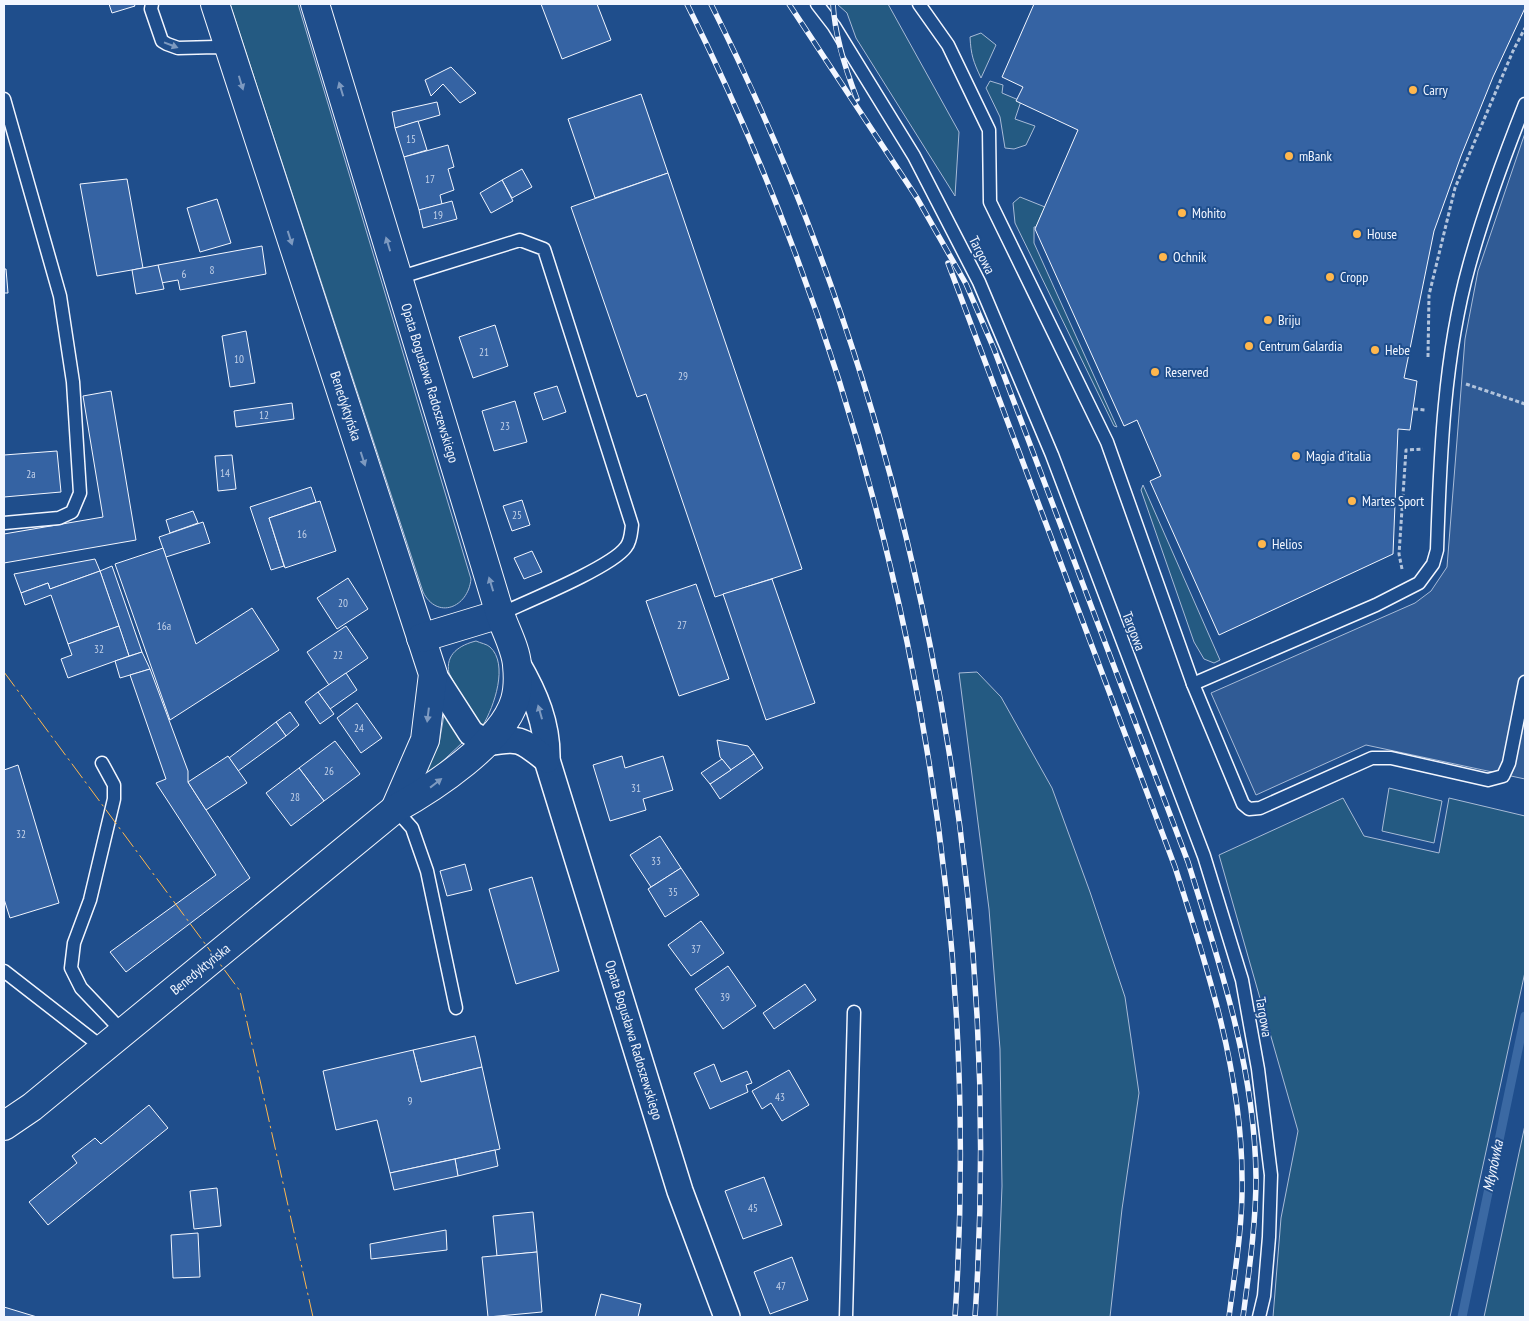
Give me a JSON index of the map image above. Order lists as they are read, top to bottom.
{
  "streets": {
    "street": ["Opata Bogusława Radoszewskiego", "Benedyktyńska"],
    "lane": ["Targowa"]
  },
  "crossings": [
    ["Opata Bogusława Radoszewskiego", "Benedyktyńska"]
  ],
  "one_way": ["Opata Bogusława Radoszewskiego", "Benedyktyńska"],
  "water": ["Młynówka"],
  "places": [
    "Carry",
    "mBank",
    "Mohito",
    "House",
    "Ochnik",
    "Cropp",
    "Briju",
    "Centrum Galardia",
    "Hebe",
    "Reserved",
    "Magia d'italia",
    "Martes Sport",
    "Helios"
  ],
  "house_numbers": [
    "15",
    "17",
    "19",
    "8",
    "6",
    "21",
    "10",
    "29",
    "12",
    "23",
    "14",
    "2a",
    "25",
    "16",
    "20",
    "27",
    "16a",
    "32",
    "22",
    "24",
    "26",
    "31",
    "28",
    "32",
    "33",
    "35",
    "37",
    "39",
    "43",
    "9",
    "45",
    "47"
  ]
}
